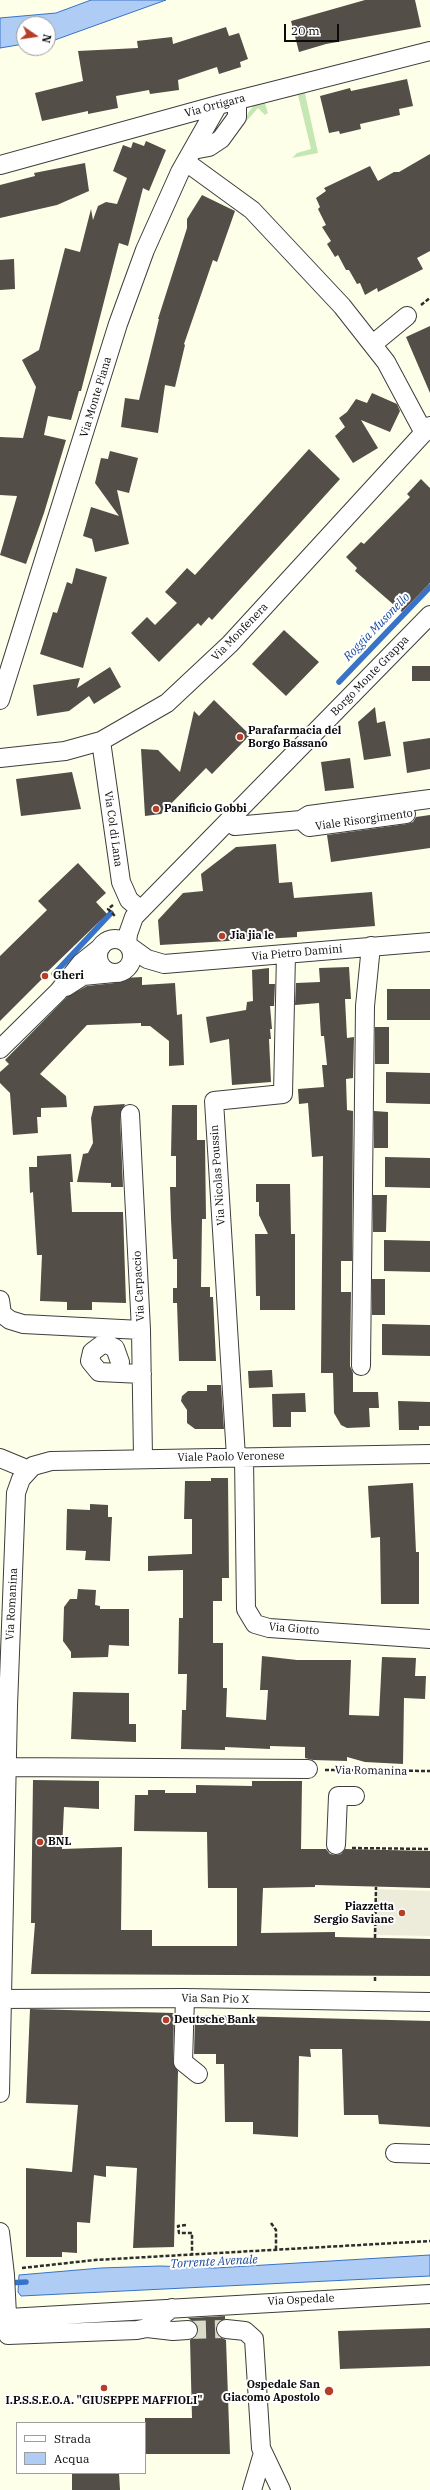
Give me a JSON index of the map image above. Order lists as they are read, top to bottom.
{
  "streets": {
    "street": [
      "Via Ortigara",
      "Via Monte Piana",
      "Via Monfenera",
      "Borgo Monte Grappa",
      "Viale Risorgimento",
      "Via Col di Lana",
      "Via Pietro Damini",
      "Via Nicolas Poussin",
      "Via Carpaccio",
      "Viale Paolo Veronese",
      "Via Romanina",
      "Via Giotto",
      "Via San Pio X",
      "Via Ospedale"
    ]
  },
  "crossings": [
    ["Via Ortigara", "Via Monte Piana"],
    ["Via Monfenera", "Via Col di Lana"],
    ["Borgo Monte Grappa", "Viale Risorgimento"],
    ["Borgo Monte Grappa", "Via Col di Lana"],
    ["Borgo Monte Grappa", "Via Pietro Damini"],
    ["Via Pietro Damini", "Via Nicolas Poussin"],
    ["Via Nicolas Poussin", "Viale Paolo Veronese"],
    ["Via Nicolas Poussin", "Via Giotto"],
    ["Via Carpaccio", "Viale Paolo Veronese"],
    ["Viale Paolo Veronese", "Via Romanina"],
    ["Viale Paolo Veronese", "Via Giotto"],
    ["Via Romanina", "Via San Pio X"]
  ],
  "water": ["Roggia Musonello", "Torrente Avenale"],
  "places": [
    "Parafarmacia del Borgo Bassano",
    "Panificio Gobbi",
    "Jia jia le",
    "Gheri",
    "BNL",
    "Piazzetta Sergio Saviane",
    "Deutsche Bank",
    "I.P.S.S.E.O.A. \"GIUSEPPE MAFFIOLI\"",
    "Ospedale San Giacomo Apostolo"
  ],
  "legend": ["Strada", "Acqua"],
  "scale_bar": "20 m",
  "north": "right"
}
